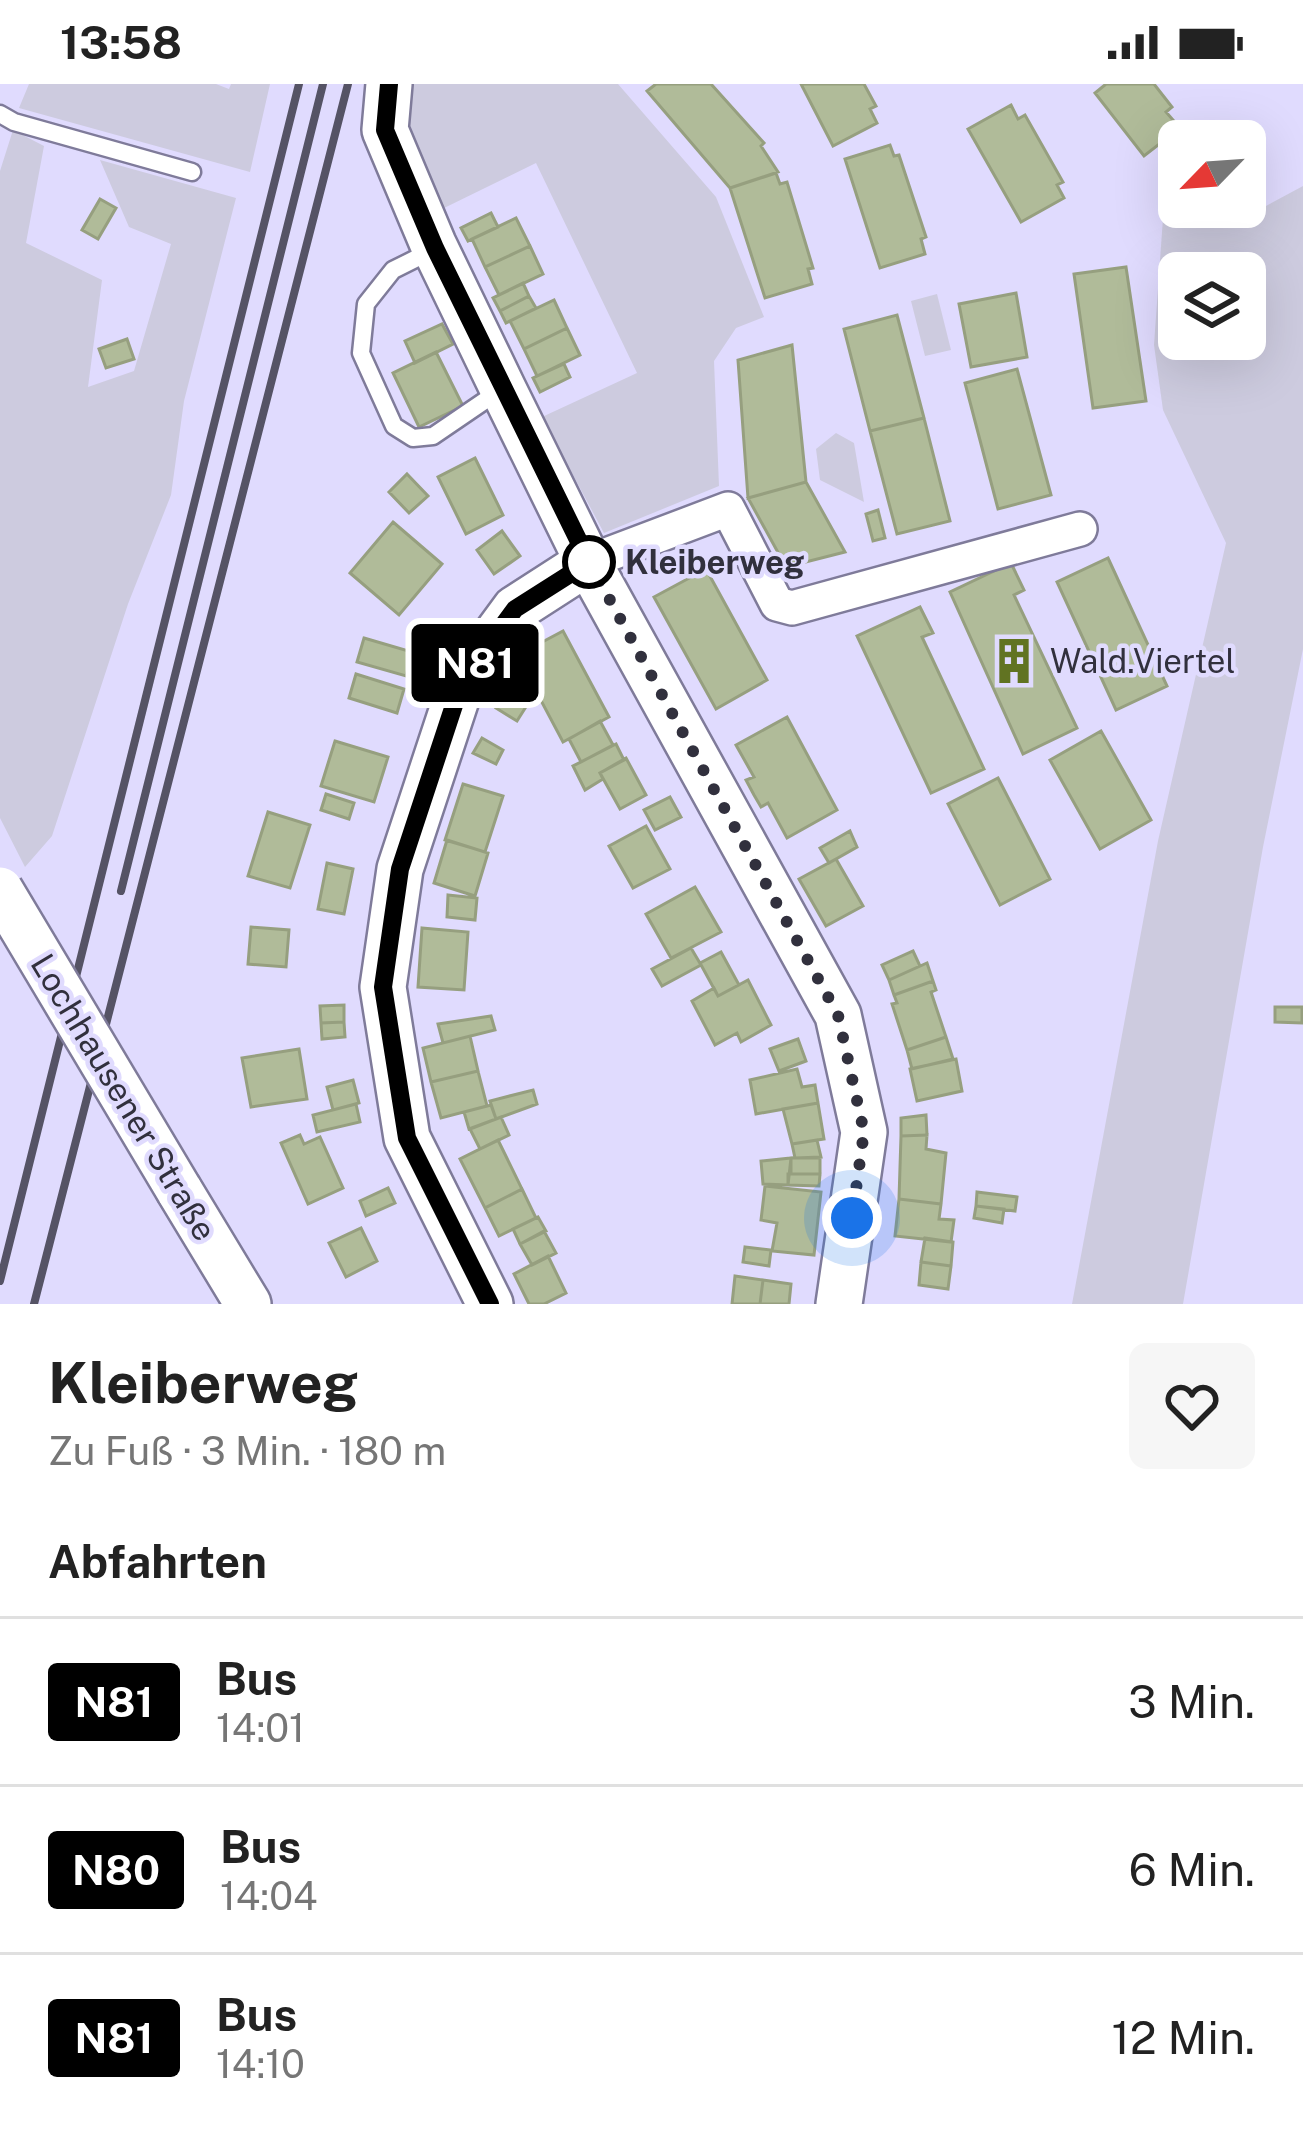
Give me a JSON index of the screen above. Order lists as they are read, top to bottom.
{
  "streets": {
    "main road": ["Lochhausener Straße"]
  },
  "places": {
    "other": ["Kleiberweg"],
    "building": ["Wald.Viertel"]
  },
  "lines": ["bus line N81"],
  "north": "bottom left",
  "page": {
    "status": "13:58",
    "on_map": "N81",
    "heading": [
      ["Kleiberweg", "Zu Fuß · 3 Min. · 180 m"],
      "Abfahrten"
    ],
    "list": [
      {
        "mark": "N81",
        "name": "Bus",
        "note": "14:01",
        "value": "3 Min."
      },
      {
        "mark": "N80",
        "name": "Bus",
        "note": "14:04",
        "value": "6 Min."
      },
      {
        "mark": "N81",
        "name": "Bus",
        "note": "14:10",
        "value": "12 Min."
      }
    ]
  }
}
